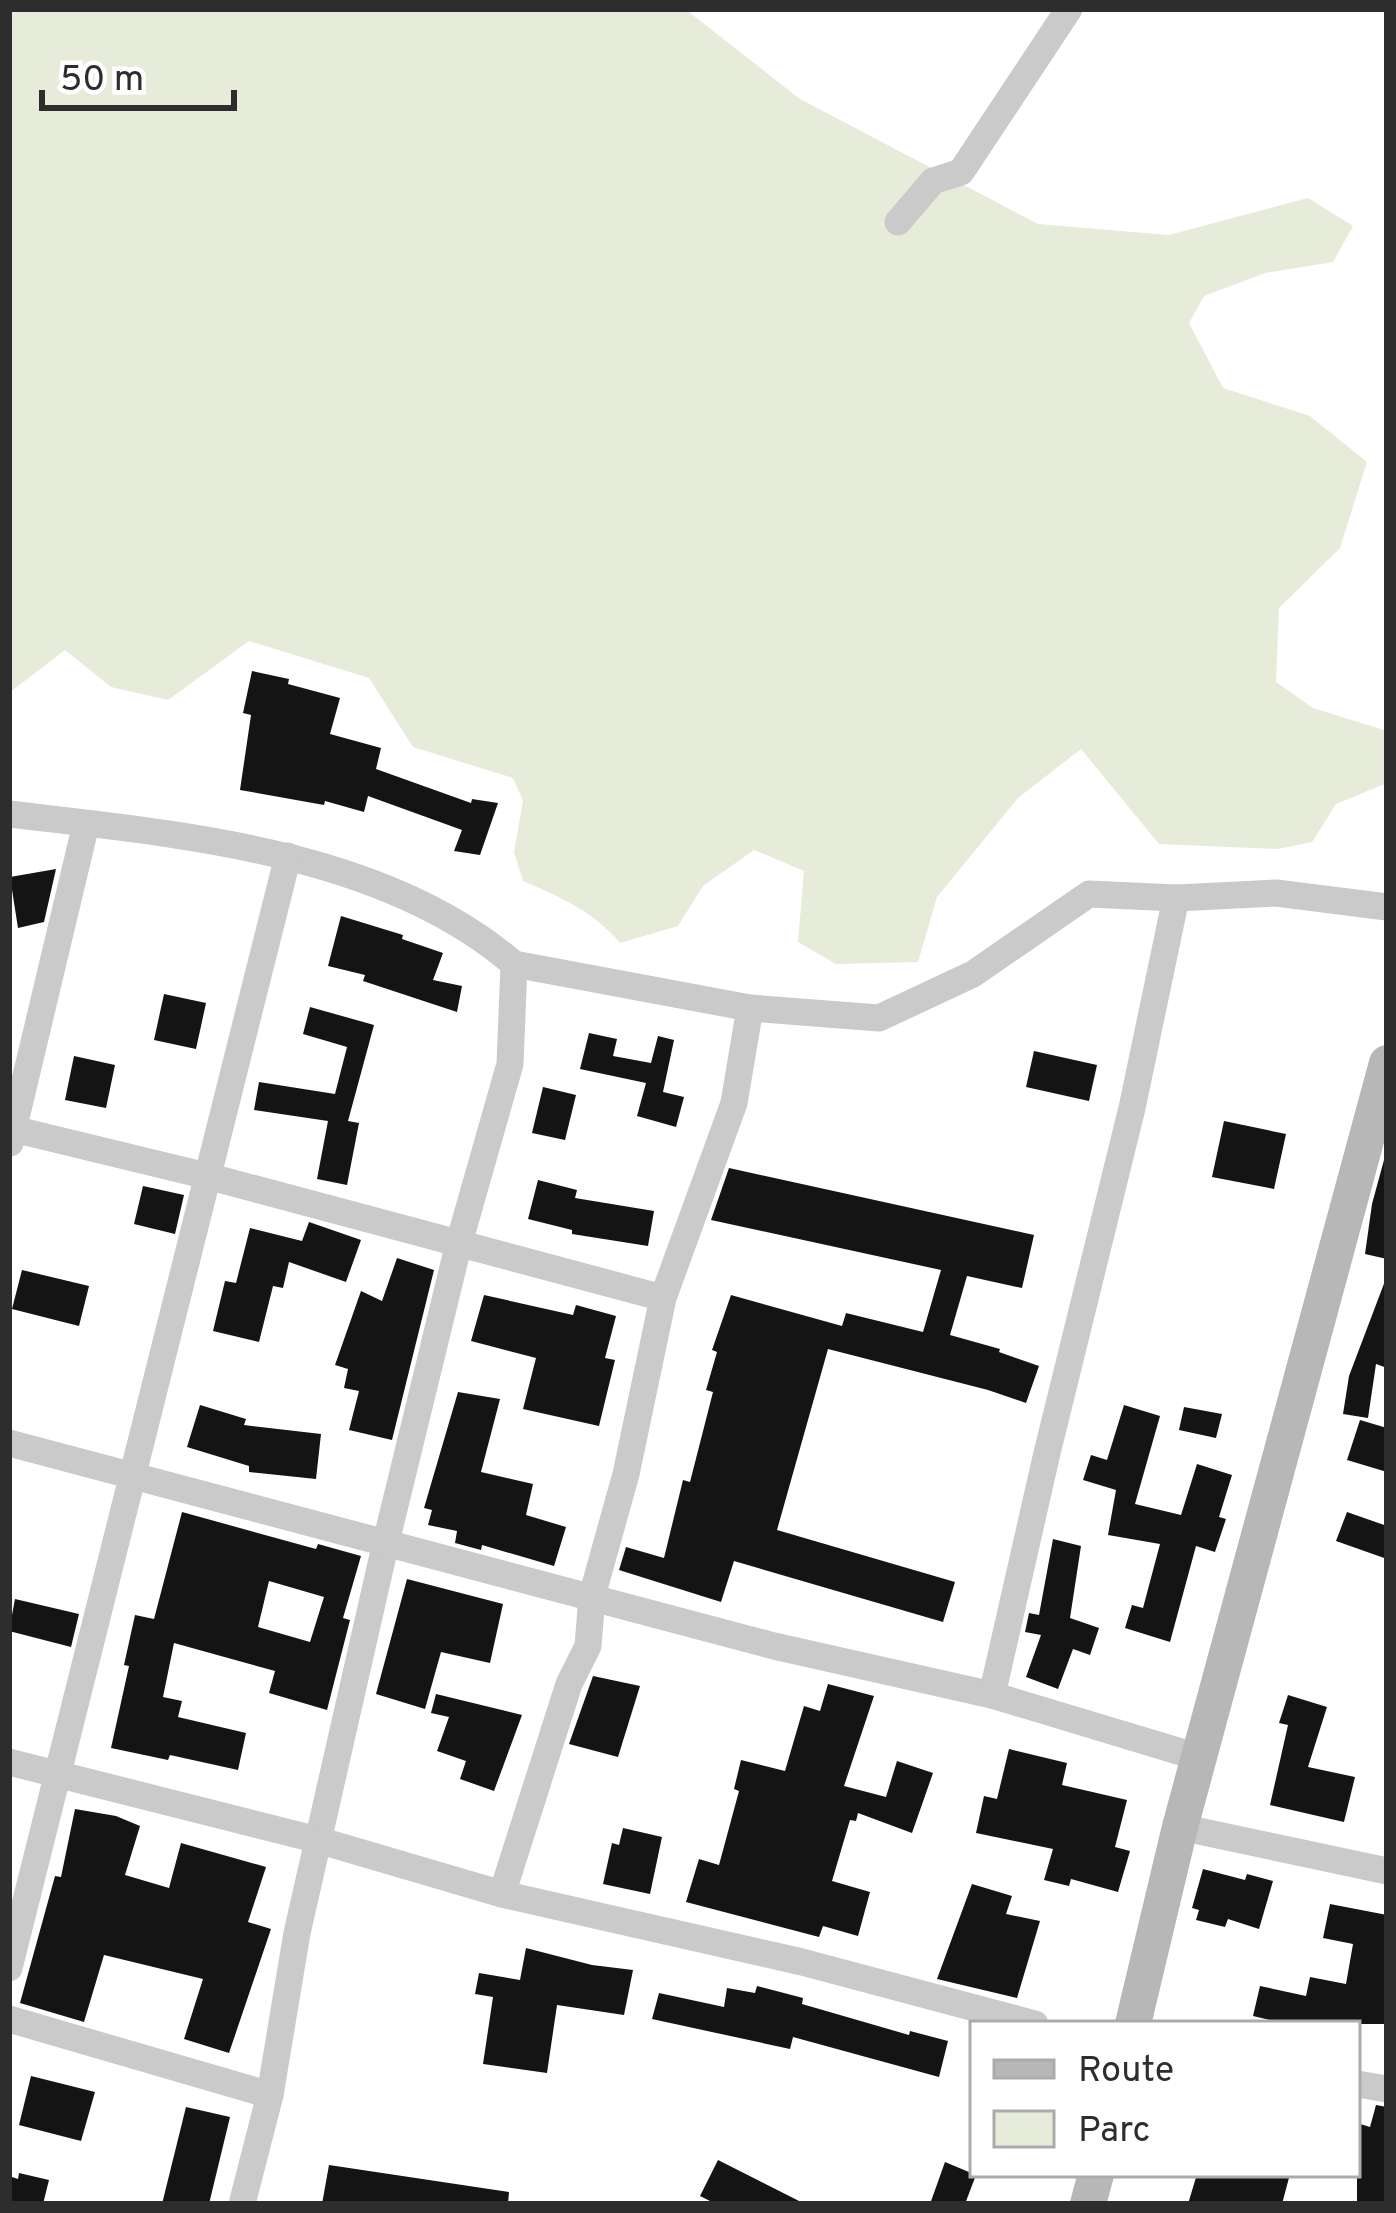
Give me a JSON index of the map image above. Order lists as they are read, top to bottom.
{
  "legend": ["Route", "Parc"],
  "scale_bar": "50 m"
}
